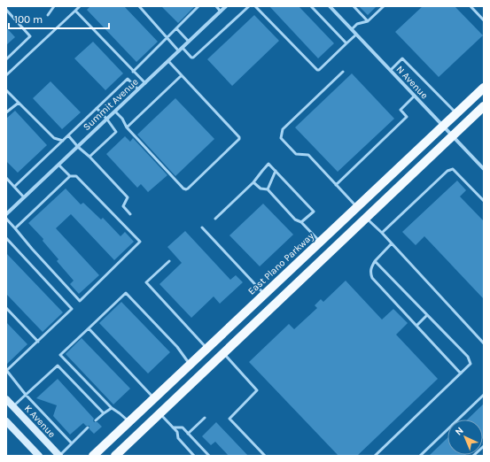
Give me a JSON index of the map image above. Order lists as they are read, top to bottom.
{
  "streets": {
    "main road": ["East Plano Parkway", "K Avenue"],
    "street": ["N Avenue", "Summit Avenue"]
  },
  "crossings": [
    ["N Avenue", "East Plano Parkway"]
  ],
  "scale_bar": "100 m",
  "north": "top left"
}
